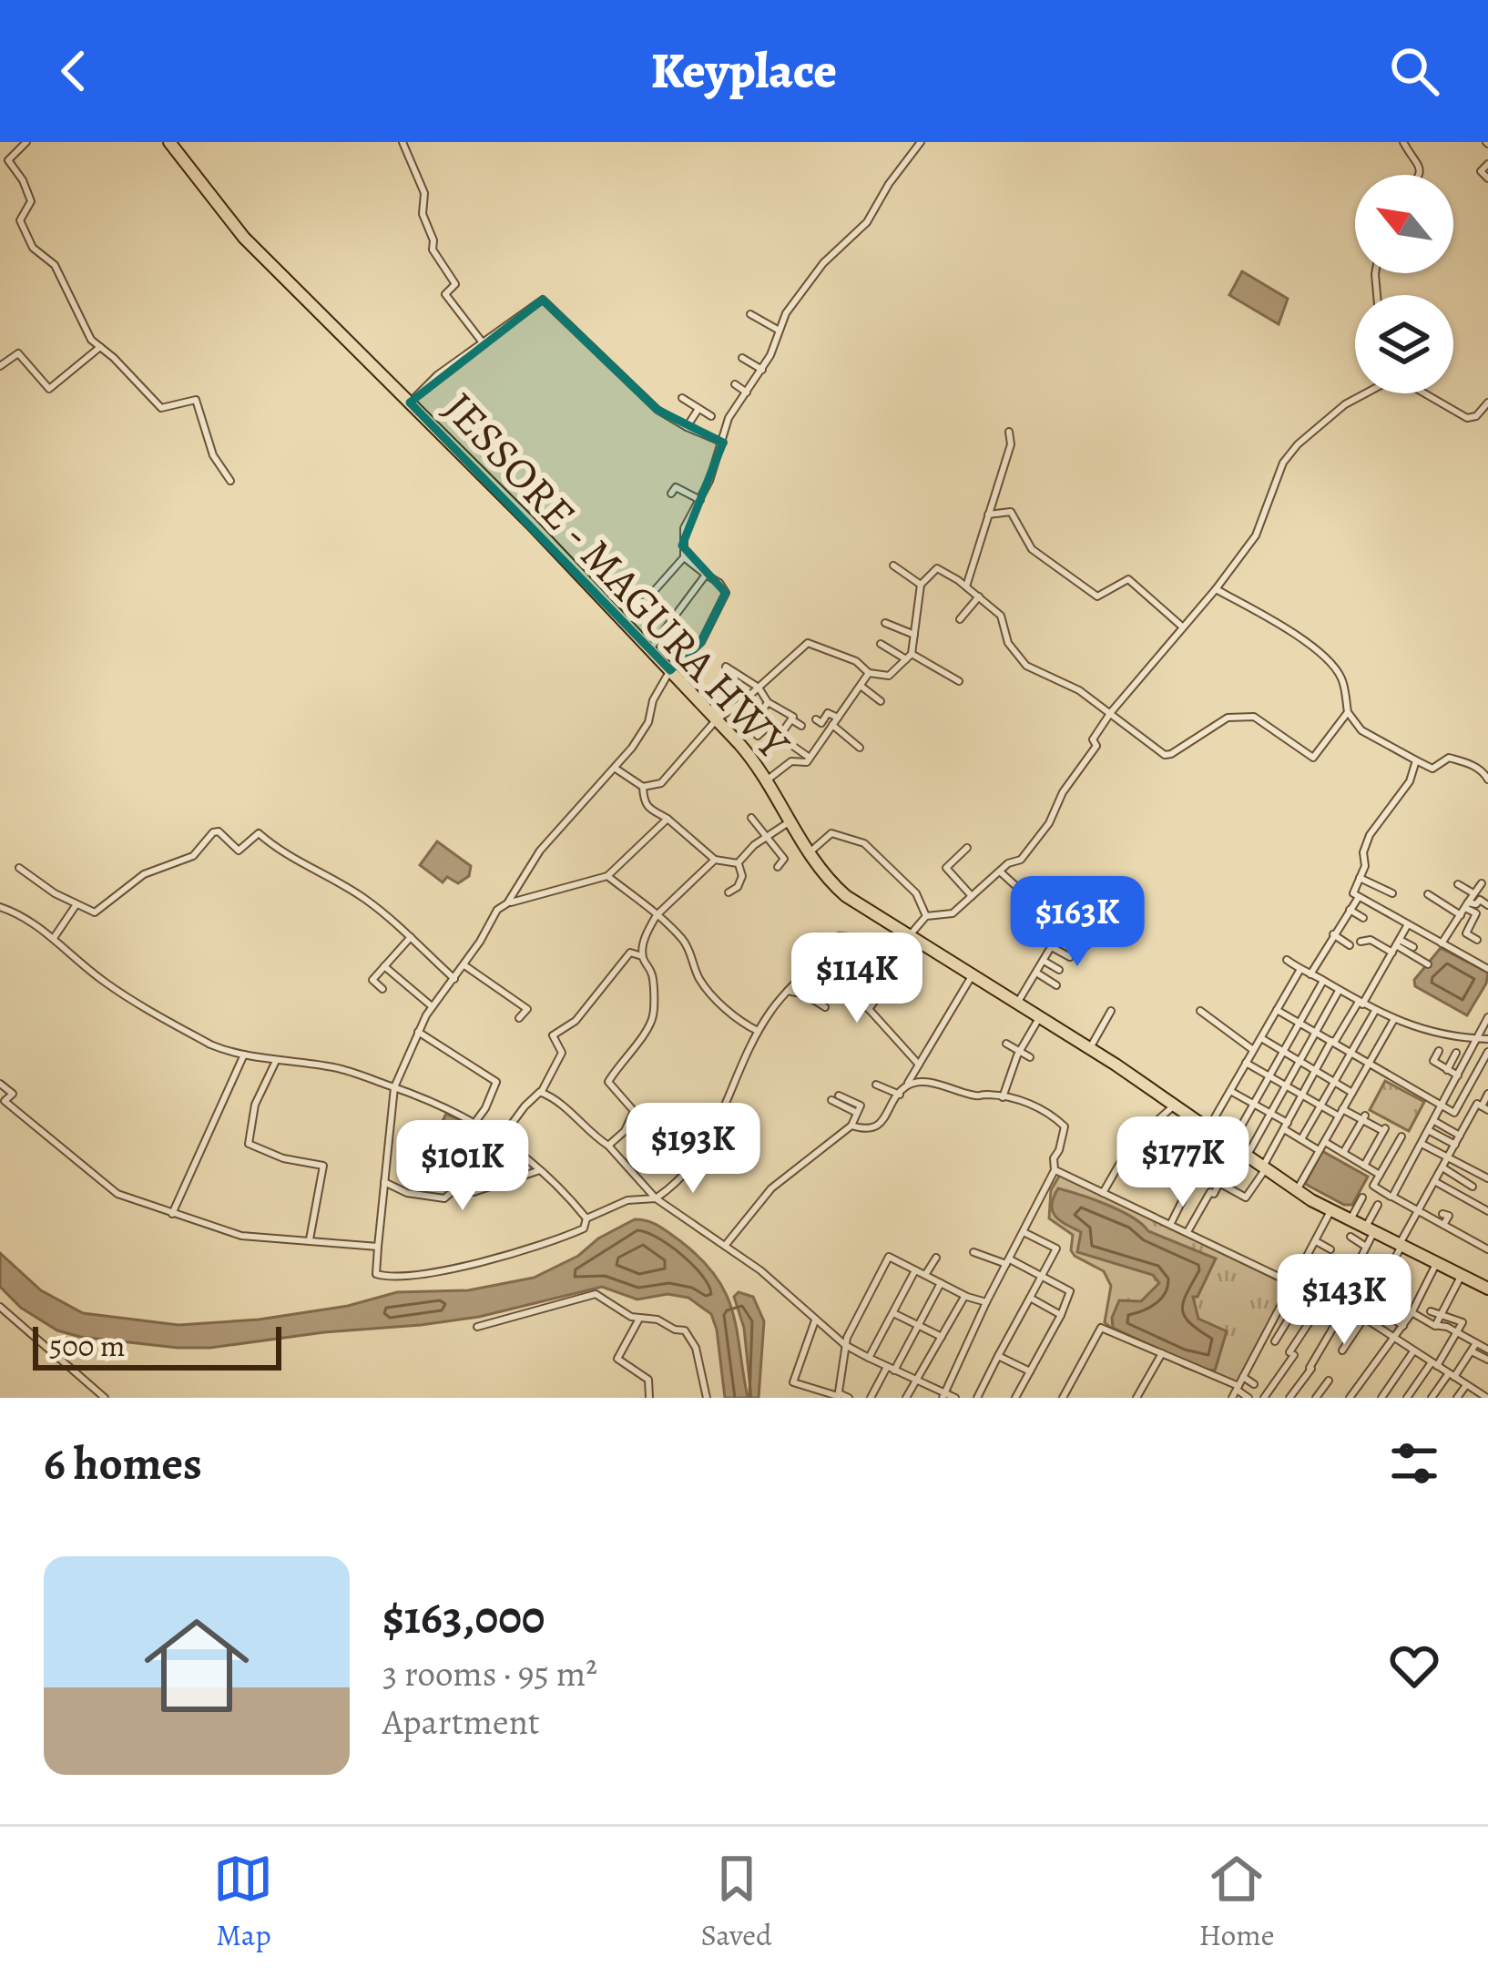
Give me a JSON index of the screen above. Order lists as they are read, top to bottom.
{
  "streets": {
    "highway": ["JESSORE - MAGURA HWY"]
  },
  "scale_bar": "500 m",
  "north": "top left",
  "page": {
    "header": "Keyplace",
    "price": [
      "$163K",
      "$114K",
      "$193K",
      "$177K",
      "$101K",
      "$143K"
    ],
    "scale": "500 m",
    "heading": "6 homes",
    "list": [
      {
        "name": "$163,000",
        "note": "3 rooms · 95 m² · Apartment"
      }
    ],
    "tabs": ["Map", "Saved", "Home"]
  }
}
